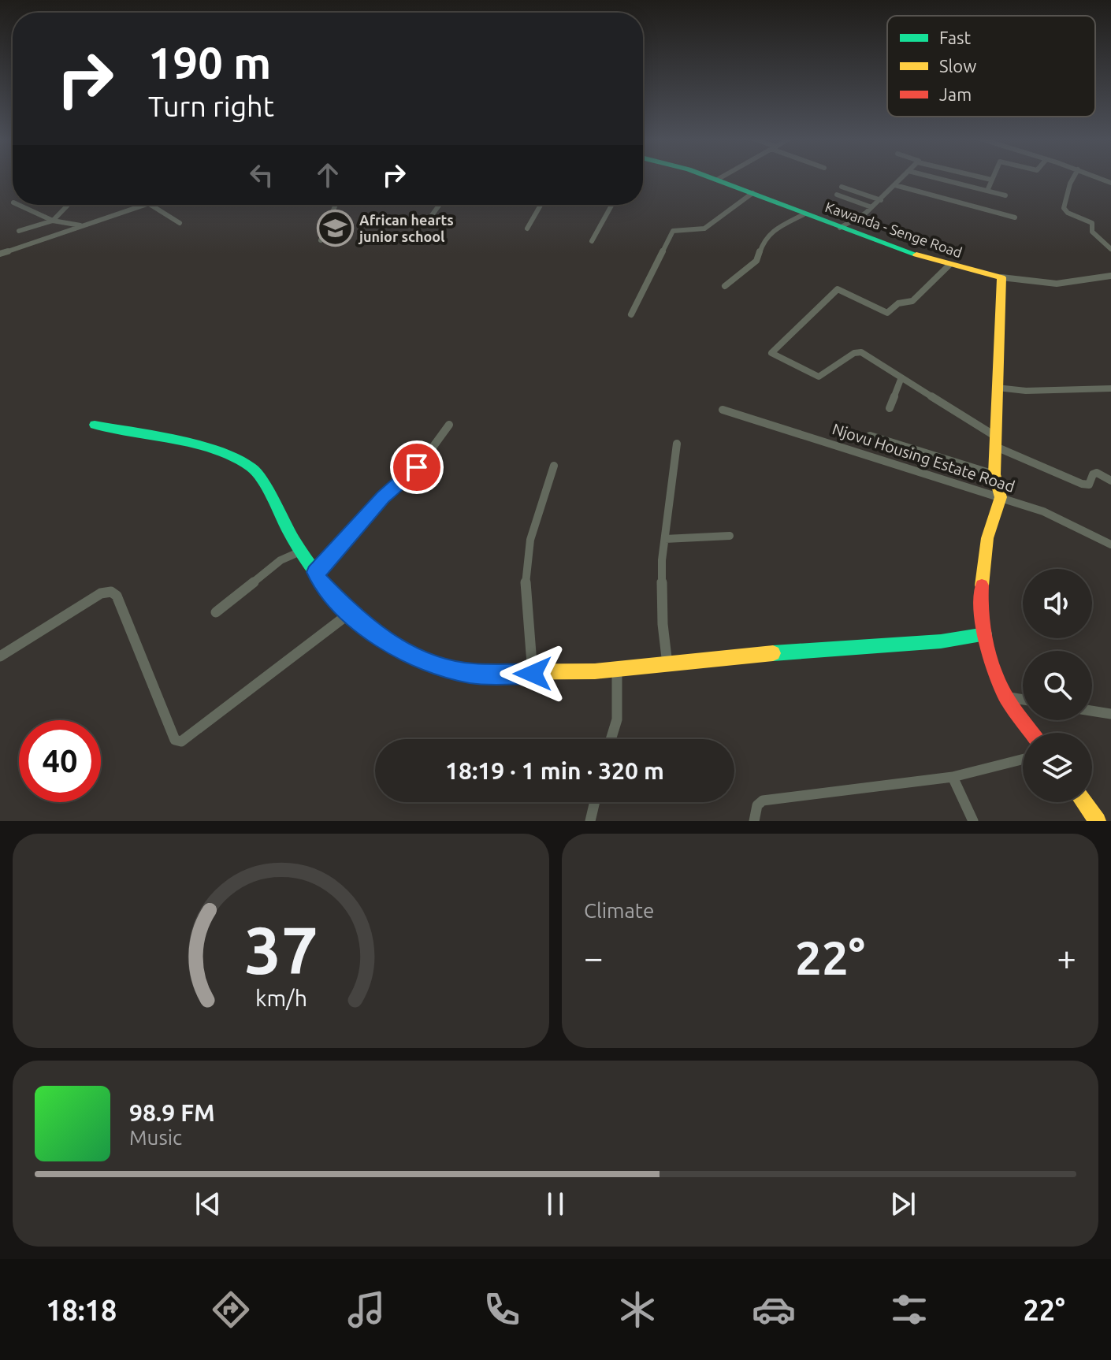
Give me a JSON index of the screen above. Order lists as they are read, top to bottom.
{
  "streets": {
    "street": ["Kawanda - Senge Road", "Njovu Housing Estate Road"]
  },
  "places": {
    "school or university": ["African hearts junior school"]
  },
  "legend": ["Fast", "Slow", "Jam"],
  "page": {
    "turn": ["190 m", "Turn right"],
    "limit": "40",
    "trip": "18:19 · 1 min · 320 m",
    "tile": "Climate",
    "heat": ["−", "22°", "+"],
    "song": ["98.9 FM", "Music"],
    "tabs": ["18:18", "22°"],
    "gauge": ["37", "km/h"]
  }
}
